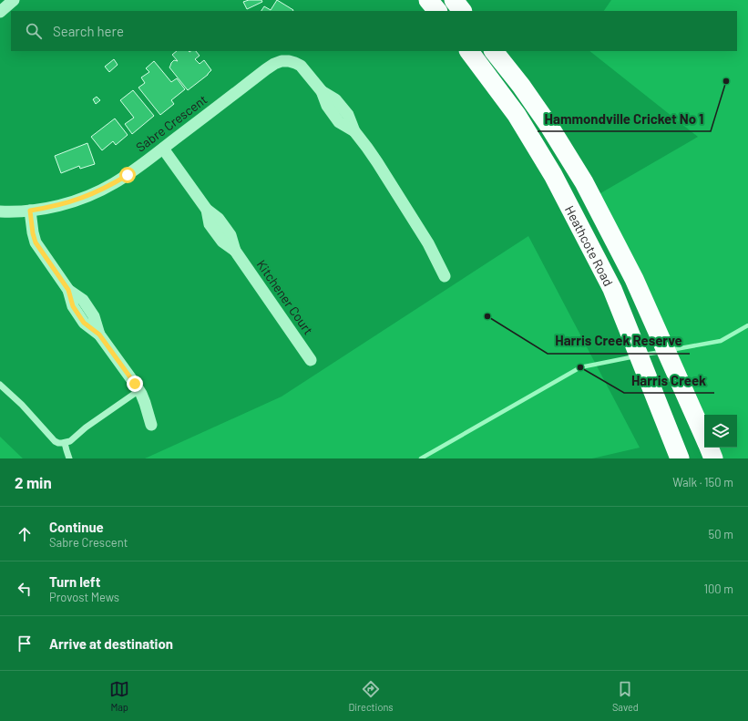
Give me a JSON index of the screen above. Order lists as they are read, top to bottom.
{
  "streets": {
    "main road": ["Heathcote Road"],
    "street": ["Sabre Crescent", "Kitchener Court"]
  },
  "crossings": [
    ["Sabre Crescent", "Kitchener Court"]
  ],
  "places": ["Hammondville Cricket No 1", "Harris Creek Reserve", "Harris Creek"],
  "page": {
    "search": "Search here",
    "heading": ["2 min", "Walk · 150 m"],
    "list": [
      ["Continue", "Sabre Crescent", "50 m"],
      ["Turn left", "Provost Mews", "100 m"],
      "Arrive at destination"
    ],
    "nav": ["Map", "Directions", "Saved"]
  }
}
